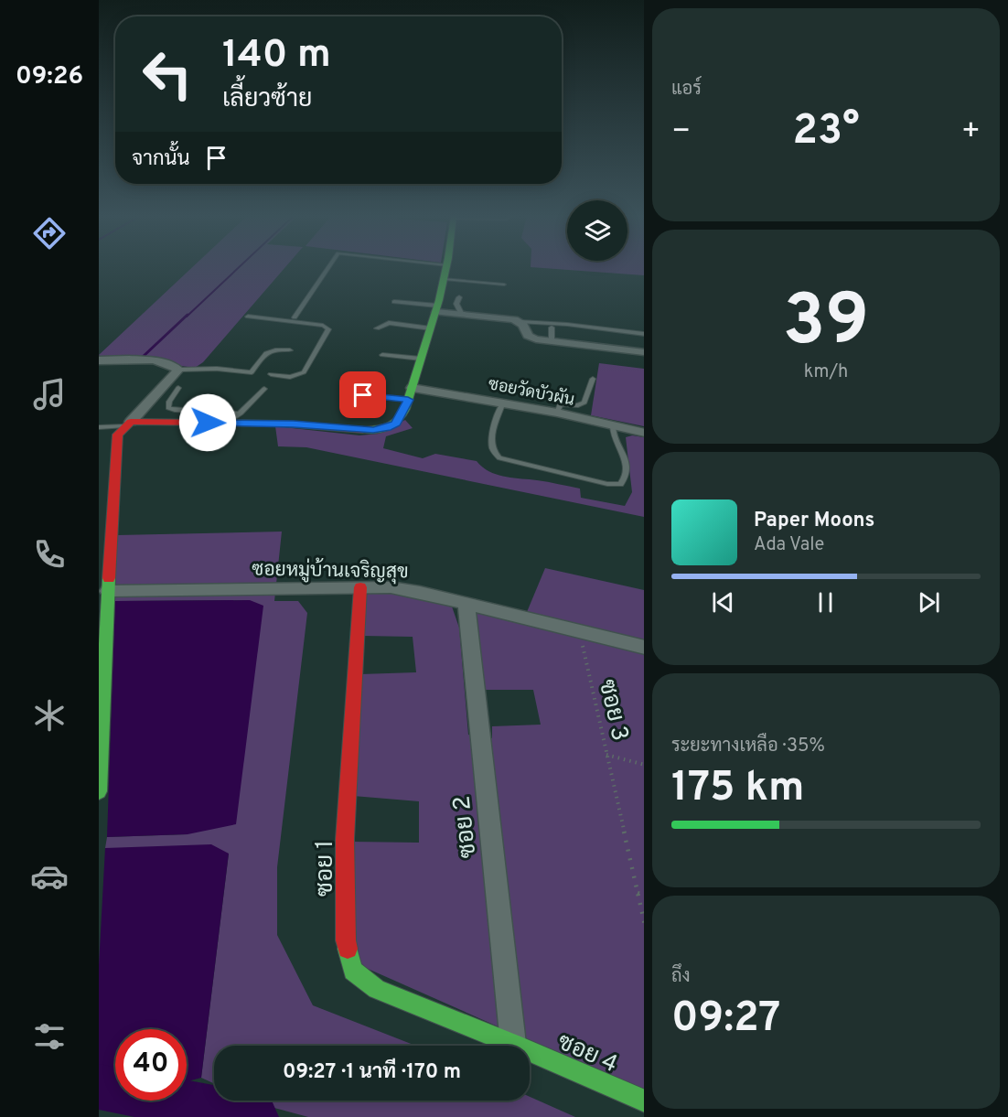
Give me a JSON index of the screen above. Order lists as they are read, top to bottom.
{
  "streets": {
    "street": [
      "ซอยวัดบัวผัน",
      "ซอยหมู่บ้านเจริญสุข",
      "ซอย 2",
      "ซอย 1",
      "ซอย 4"
    ],
    "path": ["ซอย 3"]
  },
  "crossings": [
    ["ซอยหมู่บ้านเจริญสุข", "ซอย 3"],
    ["ซอยหมู่บ้านเจริญสุข", "ซอย 2"],
    ["ซอยหมู่บ้านเจริญสุข", "ซอย 1"],
    ["ซอย 2", "ซอย 1"],
    ["ซอย 2", "ซอย 4"],
    ["ซอย 1", "ซอย 4"]
  ],
  "page": {
    "tabs": "09:26",
    "tile": [
      "แอร์",
      ["39", "km/h"],
      ["ระยะทางเหลือ · 35%", "175 km"],
      ["ถึง", "09:27"]
    ],
    "turn": ["140 m", "เลี้ยวซ้าย"],
    "heat": ["−", "23°", "+"],
    "then": "จากนั้น",
    "song": ["Paper Moons", "Ada Vale"],
    "limit": "40",
    "trip": "09:27 · 1 นาที · 170 m"
  }
}
